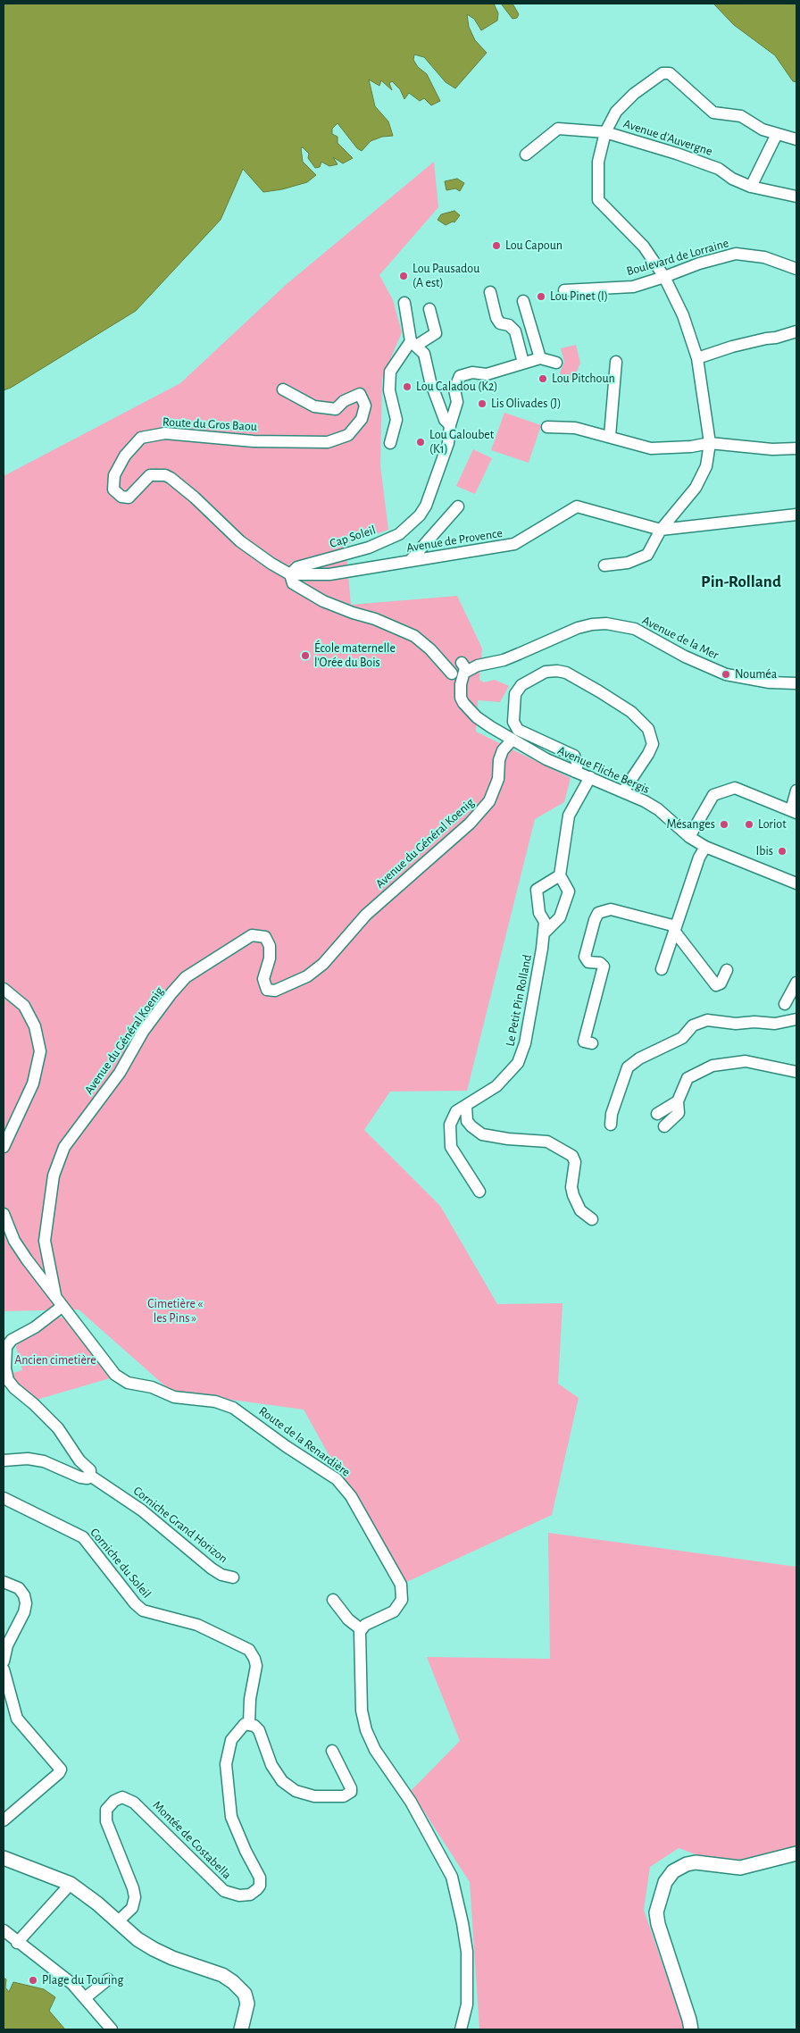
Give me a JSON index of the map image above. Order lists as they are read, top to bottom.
{
  "streets": {
    "street": [
      "Avenue d'Auvergne",
      "Boulevard de Lorraine",
      "Route du Gros Baou",
      "Cap Soleil",
      "Avenue de Provence",
      "Avenue de la Mer",
      "Avenue Fliche Bergis",
      "Avenue du Général Koenig",
      "Le Petit Pin Rolland",
      "Route de la Renardière",
      "Corniche Grand Horizon",
      "Corniche du Soleil",
      "Montée de Costabella"
    ]
  },
  "crossings": [
    ["Route du Gros Baou", "Cap Soleil"],
    ["Route du Gros Baou", "Avenue de Provence"],
    ["Cap Soleil", "Avenue de Provence"],
    ["Avenue de la Mer", "Avenue Fliche Bergis"],
    ["Avenue Fliche Bergis", "Avenue du Général Koenig"],
    ["Avenue du Général Koenig", "Route de la Renardière"],
    ["Corniche du Soleil", "Montée de Costabella"]
  ],
  "districts": ["Pin-Rolland"],
  "parks": ["Cimetière « les Pins »", "Ancien cimetière"],
  "places": [
    "Lou Capoun",
    "Lou Pausadou (A est)",
    "Lou Pinet (I)",
    "Lou Pitchoun",
    "Lou Caladou (K2)",
    "Lis Olivades (J)",
    "Lou Galoubet (K1)",
    "École maternelle l'Orée du Bois",
    "Nouméa",
    "Mésanges",
    "Loriot",
    "Ibis",
    "Plage du Touring"
  ]
}
